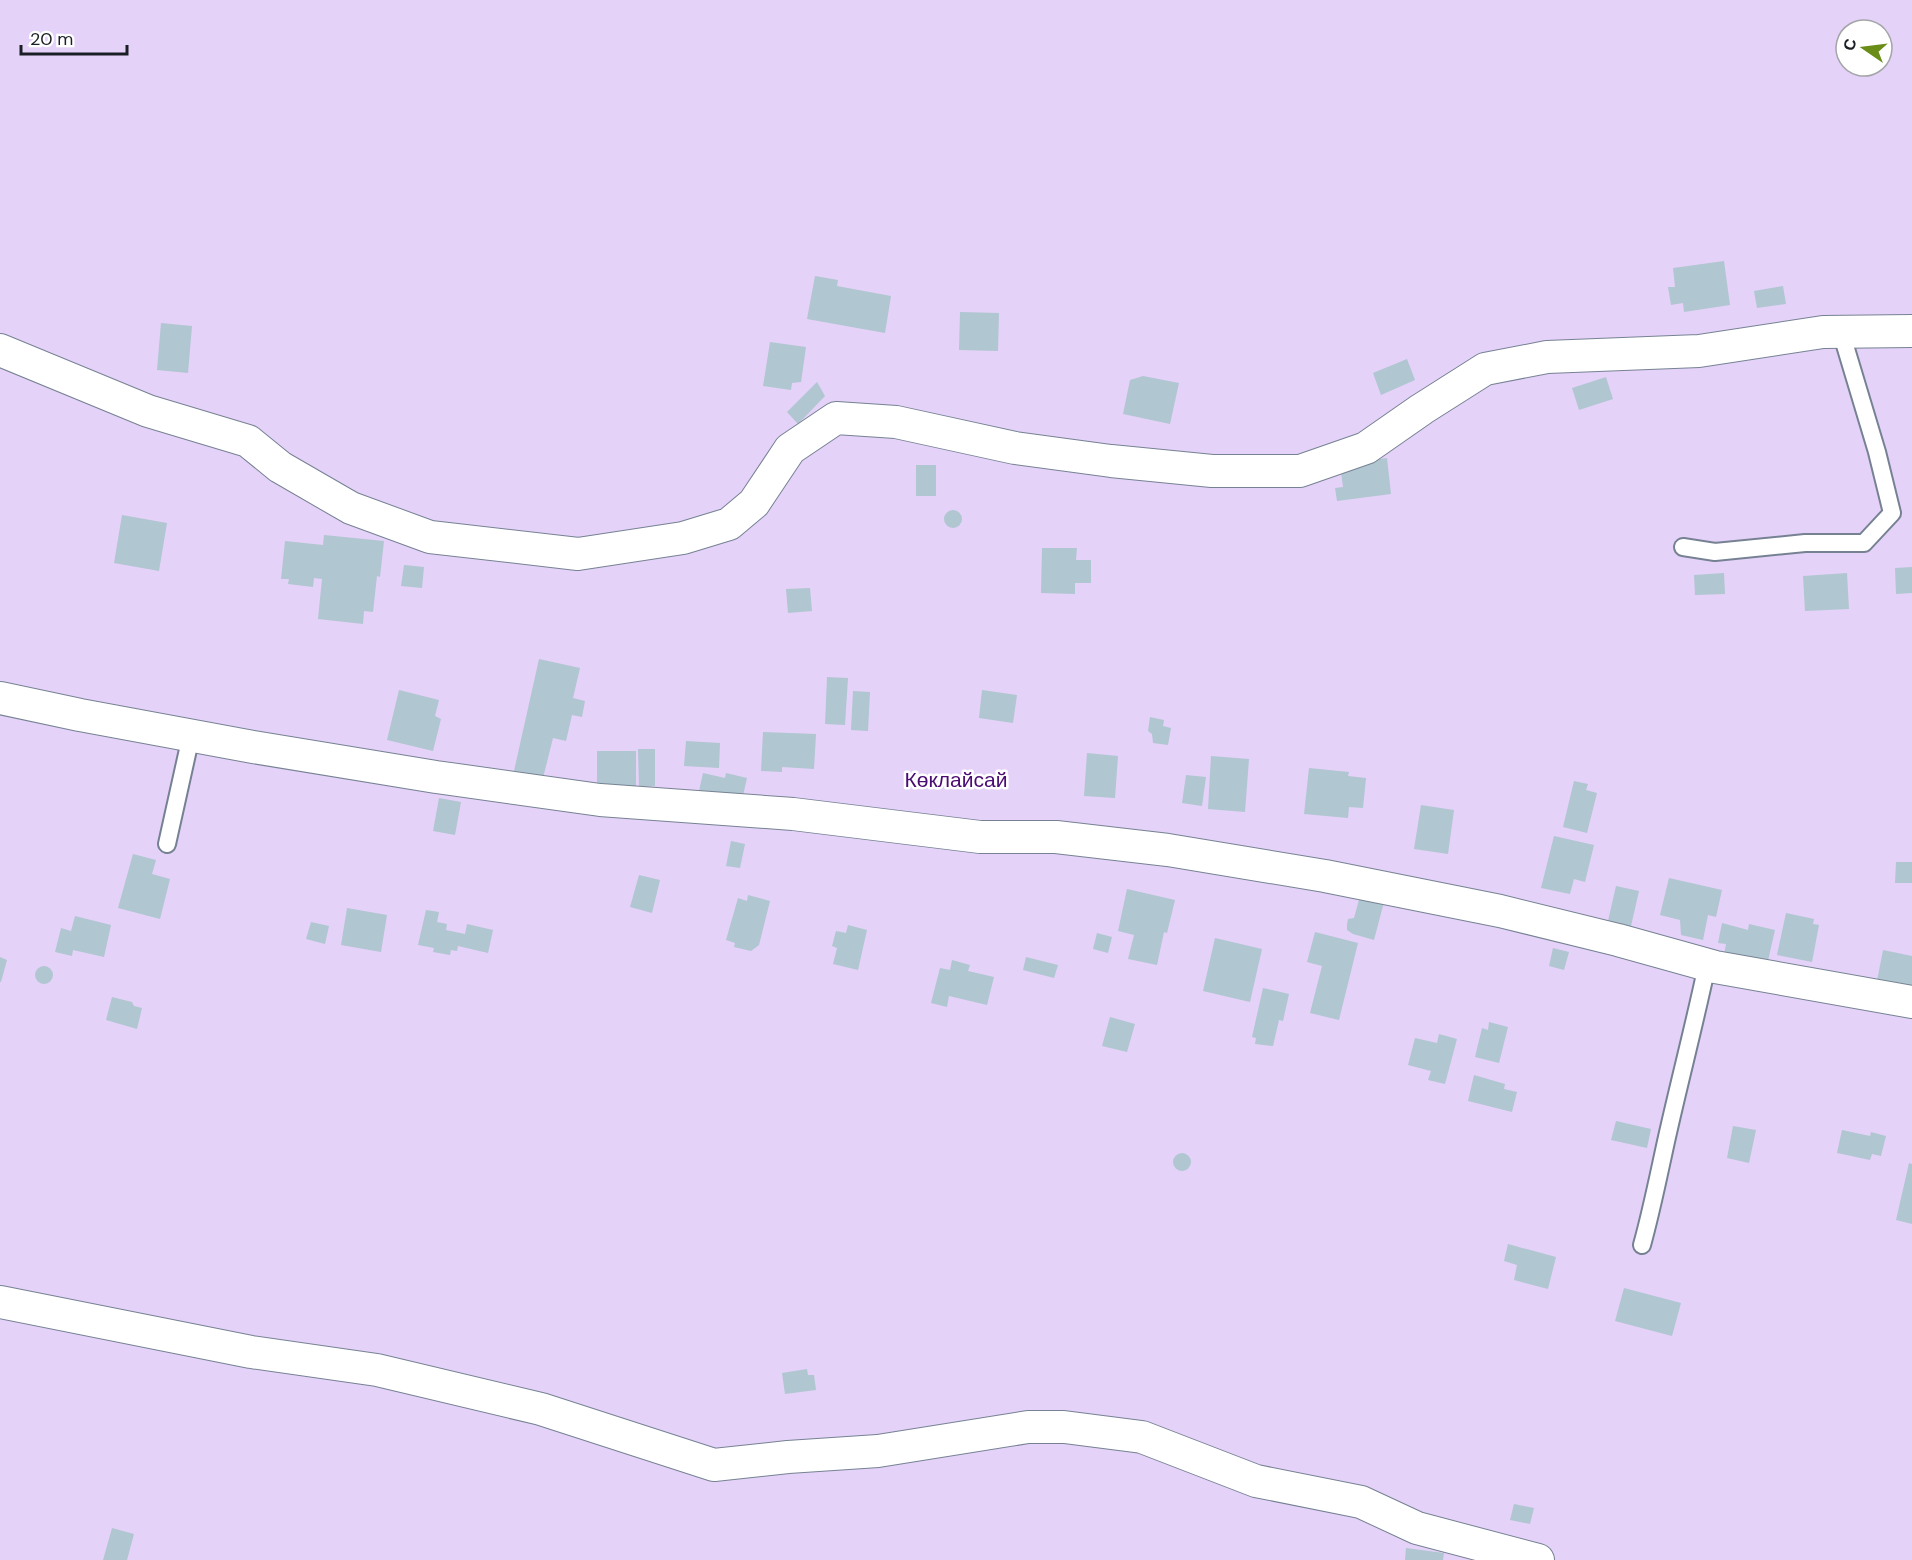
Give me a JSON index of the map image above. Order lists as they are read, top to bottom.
{
  "parks": ["Көклайсай"],
  "scale_bar": "20 m",
  "north": "left"
}
